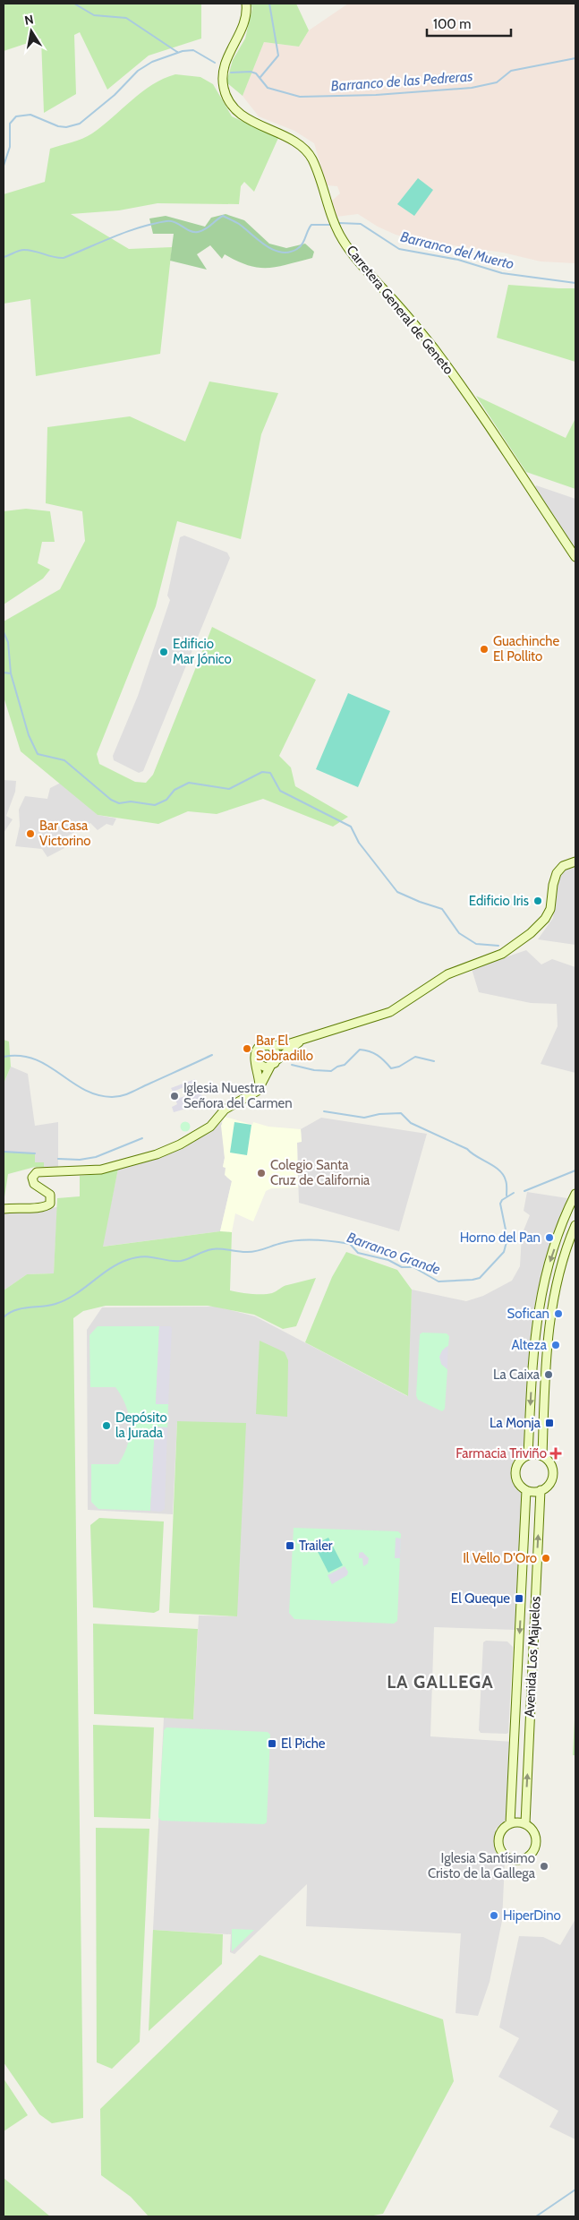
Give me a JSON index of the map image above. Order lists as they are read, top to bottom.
{
  "streets": {
    "main road": ["Carretera General de Geneto", "Avenida Los Majuelos"]
  },
  "districts": ["LA GALLEGA"],
  "water": ["Barranco de las Pedreras", "Barranco del Muerto", "Barranco Grande"],
  "places": {
    "other": [
      "Guachinche El Pollito",
      "Edificio Mar Jónico",
      "Bar Casa Victorino",
      "Edificio Iris",
      "Bar El Sobradillo",
      "Iglesia Nuestra Señora del Carmen",
      "Colegio Santa Cruz de California",
      "Horno del Pan",
      "Sofican",
      "Alteza",
      "La Caixa",
      "Depósito la Jurada",
      "Il Vello D'Oro",
      "Iglesia Santísimo Cristo de la Gallega",
      "HiperDino"
    ],
    "transit": [
      "La Monja",
      "Trailer",
      "El Queque",
      "El Piche"
    ],
    "health": ["Farmacia Triviño"]
  },
  "scale_bar": "100 m",
  "north": "top"
}
